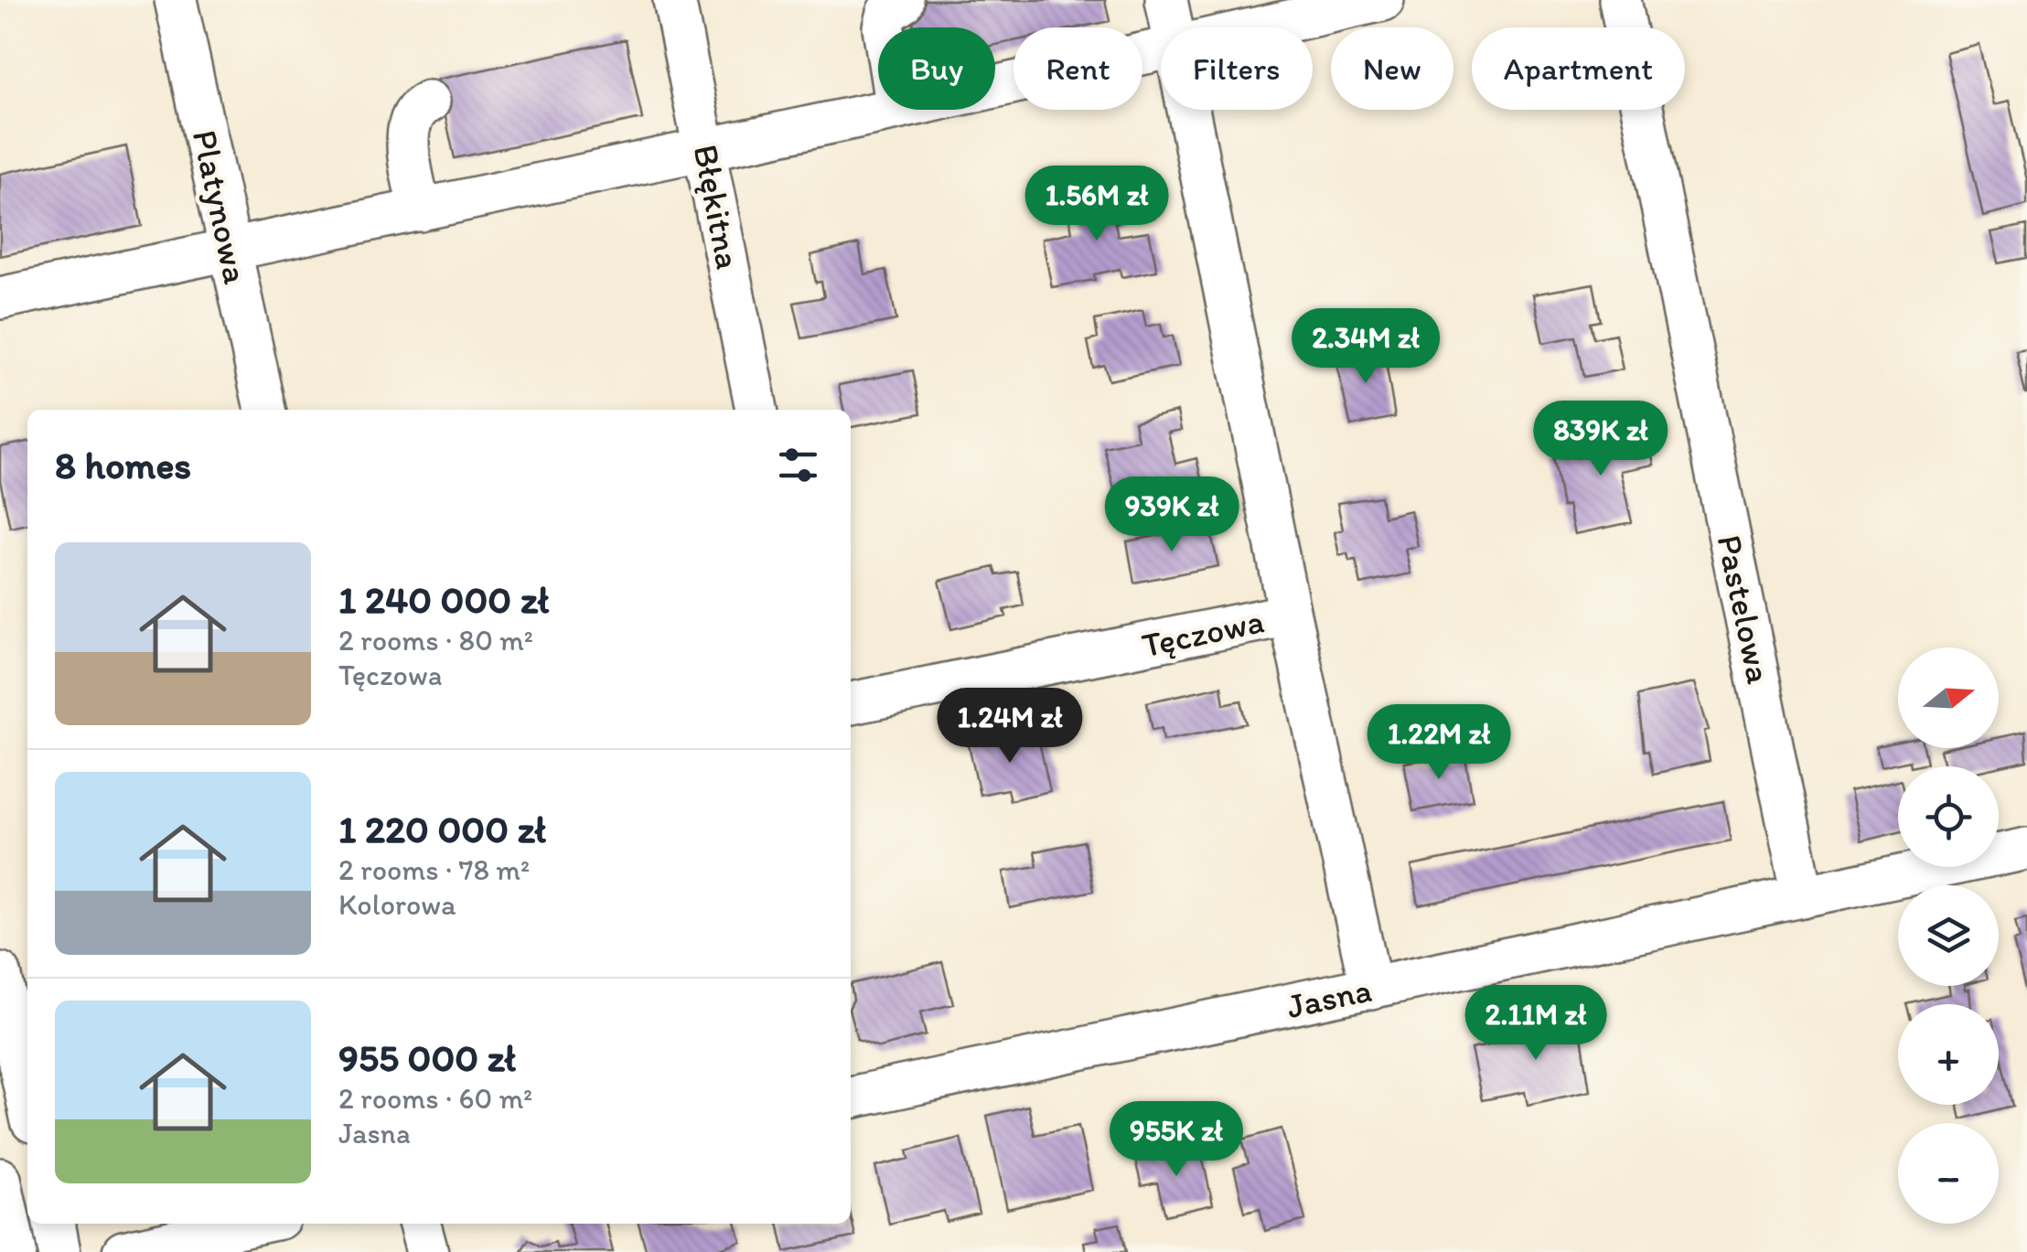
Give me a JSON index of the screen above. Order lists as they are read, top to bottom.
{
  "streets": {
    "street": [
      "Platynowa",
      "Błękitna",
      "Pastelowa",
      "Tęczowa",
      "Jasna"
    ]
  },
  "crossings": [
    ["Pastelowa", "Jasna"]
  ],
  "north": "right",
  "page": {
    "chip": [
      "Buy",
      "Rent",
      "Filters",
      "New",
      "Apartment"
    ],
    "price": [
      "1.56M zł",
      "2.34M zł",
      "839K zł",
      "939K zł",
      "1.24M zł",
      "1.22M zł",
      "2.11M zł",
      "955K zł"
    ],
    "heading": "8 homes",
    "list": [
      {
        "name": "1 240 000 zł",
        "note": "2 rooms · 80 m² · Tęczowa"
      },
      {
        "name": "1 220 000 zł",
        "note": "2 rooms · 78 m² · Kolorowa"
      },
      {
        "name": "955 000 zł",
        "note": "2 rooms · 60 m² · Jasna"
      }
    ],
    "map_buttons": ["+", "−"]
  }
}
